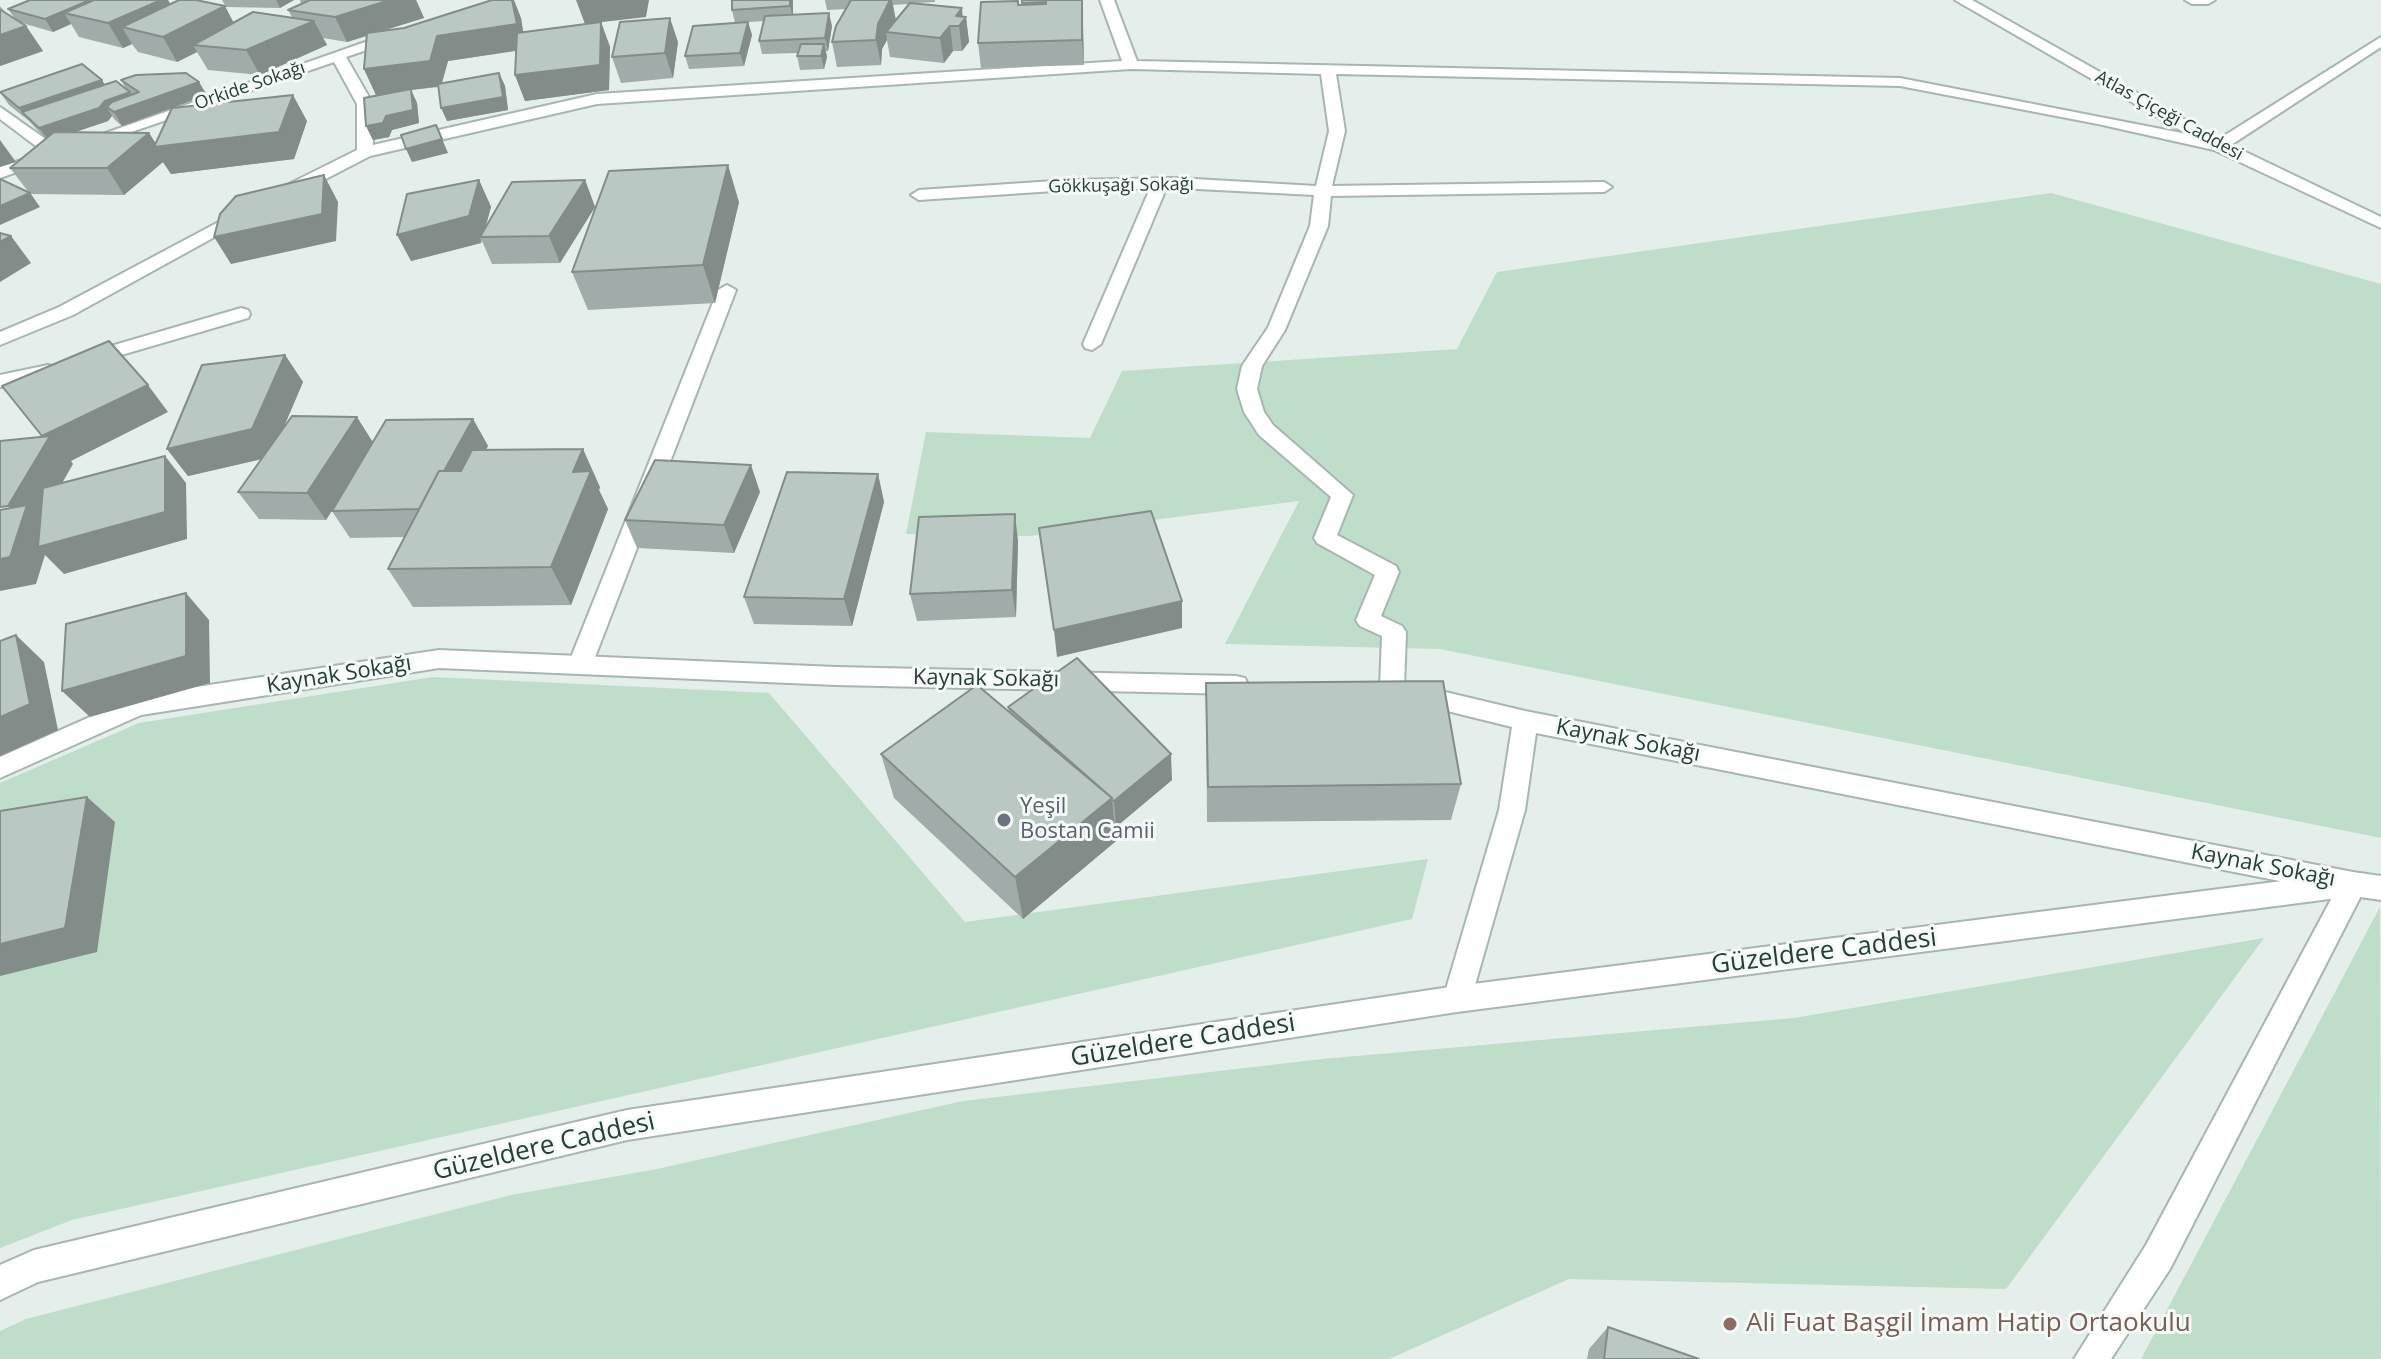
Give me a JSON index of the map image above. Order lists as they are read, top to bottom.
{
  "streets": {
    "street": [
      "Orkide Sokağı",
      "Atlas Çiçeği Caddesi",
      "Gökkuşağı Sokağı",
      "Kaynak Sokağı",
      "Güzeldere Caddesi"
    ]
  },
  "crossings": [
    ["Gökkuşağı Sokağı", "Kaynak Sokağı"],
    ["Kaynak Sokağı", "Güzeldere Caddesi"]
  ],
  "places": ["Yeşil Bostan Camii", "Ali Fuat Başgil İmam Hatip Ortaokulu"]
}
